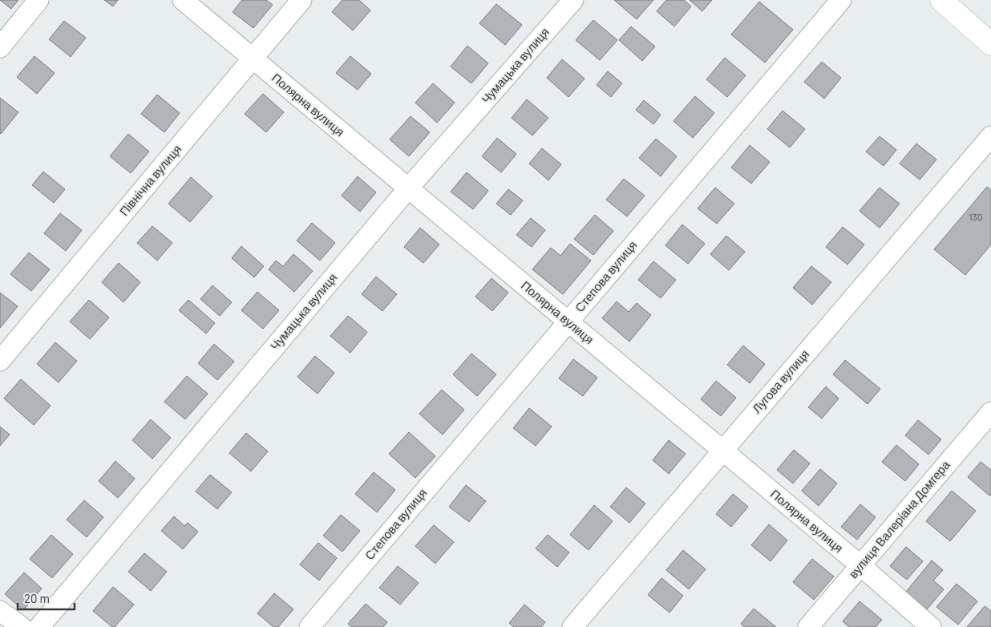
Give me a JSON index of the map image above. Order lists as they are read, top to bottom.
{
  "streets": {
    "street": [
      "Чумацька вулиця",
      "Полярна вулиця",
      "Північна вулиця",
      "Степова вулиця",
      "Лугова вулиця",
      "вулиця Валеріана Домгера"
    ]
  },
  "crossings": [
    ["Чумацька вулиця", "Полярна вулиця"],
    ["Полярна вулиця", "Північна вулиця"],
    ["Полярна вулиця", "Степова вулиця"],
    ["Полярна вулиця", "Лугова вулиця"],
    ["Полярна вулиця", "вулиця Валеріана Домгера"]
  ],
  "house_numbers": ["130"],
  "scale_bar": "20 m"
}
